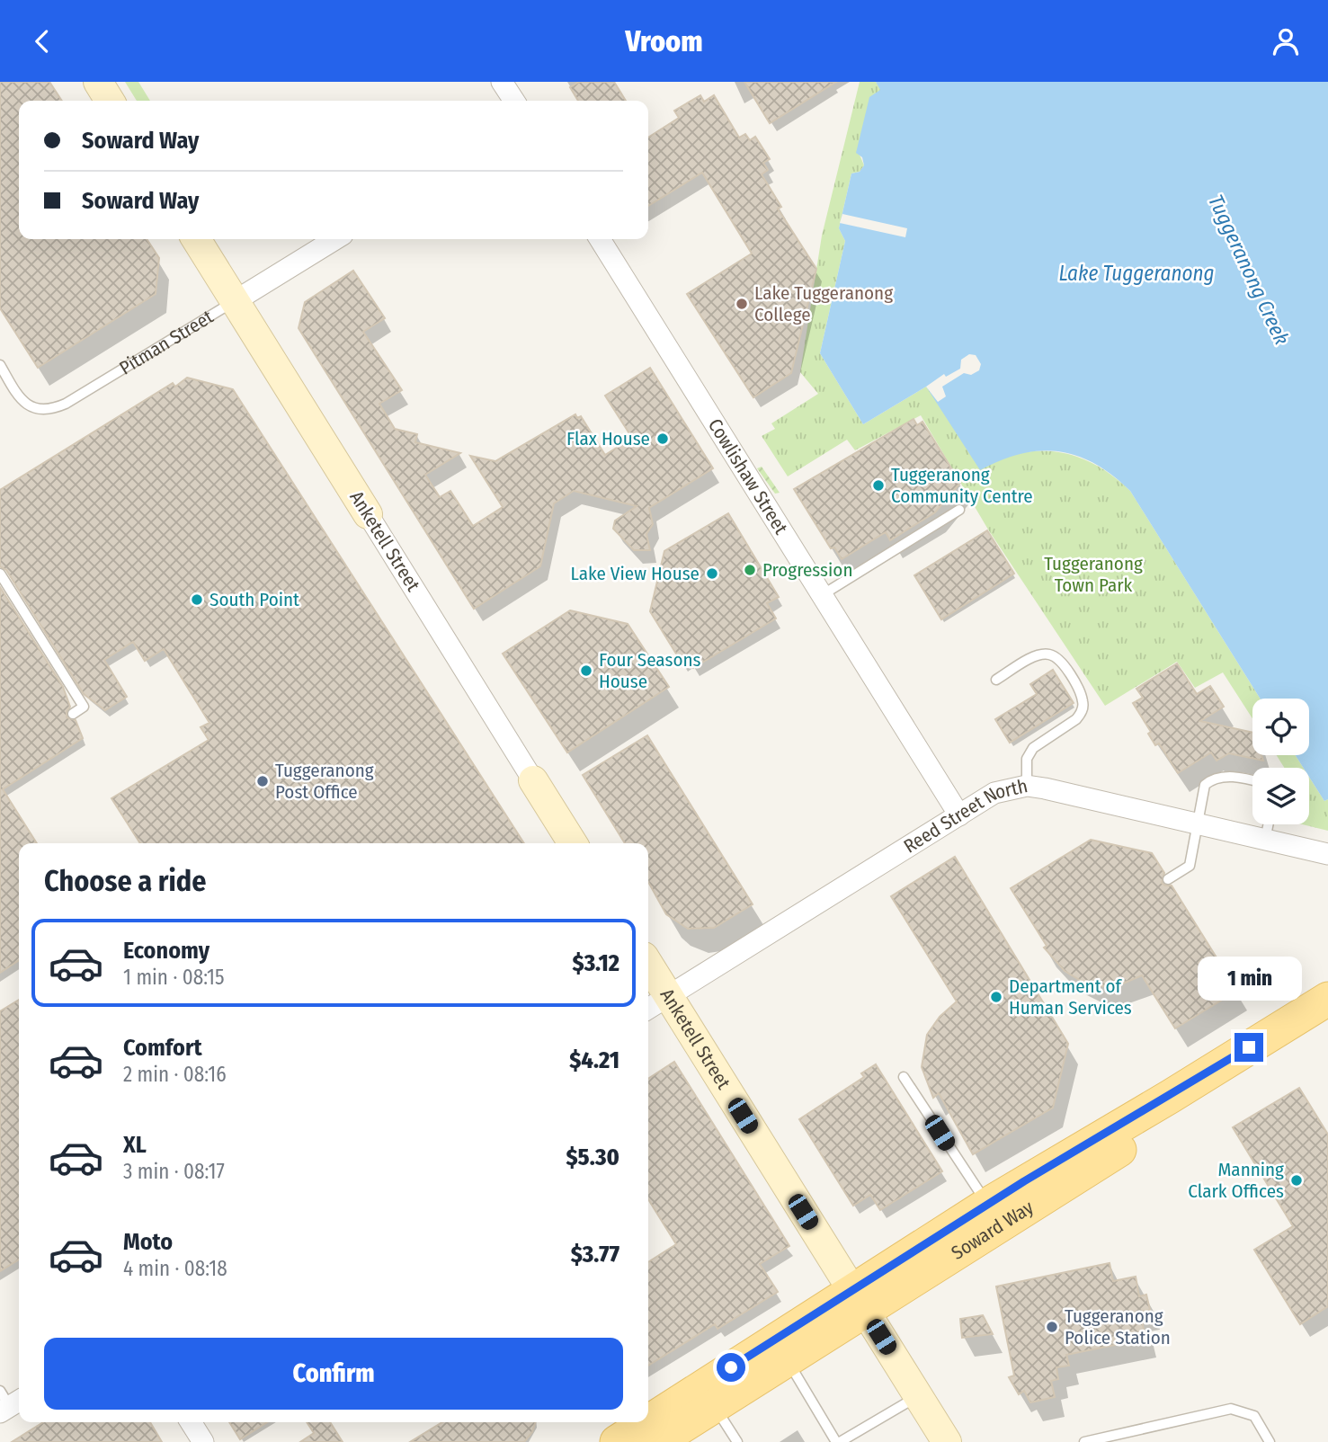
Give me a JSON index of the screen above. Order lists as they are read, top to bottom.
{
  "streets": {
    "main road": ["Soward Way"],
    "street": [
      "Pitman Street",
      "Cowlishaw Street",
      "Anketell Street",
      "Reed Street North"
    ]
  },
  "crossings": [
    ["Pitman Street", "Anketell Street"],
    ["Cowlishaw Street", "Reed Street North"],
    ["Anketell Street", "Reed Street North"],
    ["Anketell Street", "Soward Way"]
  ],
  "water": ["Tuggeranong Creek", "Lake Tuggeranong"],
  "parks": ["Tuggeranong Town Park"],
  "places": [
    "Lake Tuggeranong College",
    "Flax House",
    "Tuggeranong Community Centre",
    "Progression",
    "Lake View House",
    "South Point",
    "Four Seasons House",
    "Tuggeranong Post Office",
    "Department of Human Services",
    "Manning Clark Offices",
    "Tuggeranong Police Station"
  ],
  "page": {
    "header": "Vroom",
    "banner": ["Soward Way", "Soward Way"],
    "heading": "Choose a ride",
    "list": [
      {
        "name": "Economy",
        "note": "1 min · 08:15",
        "value": "$3.12"
      },
      {
        "name": "Comfort",
        "note": "2 min · 08:16",
        "value": "$4.21"
      },
      {
        "name": "XL",
        "note": "3 min · 08:17",
        "value": "$5.30"
      },
      {
        "name": "Moto",
        "note": "4 min · 08:18",
        "value": "$3.77"
      }
    ],
    "bubble": "1 min",
    "buttons": "Confirm"
  }
}
